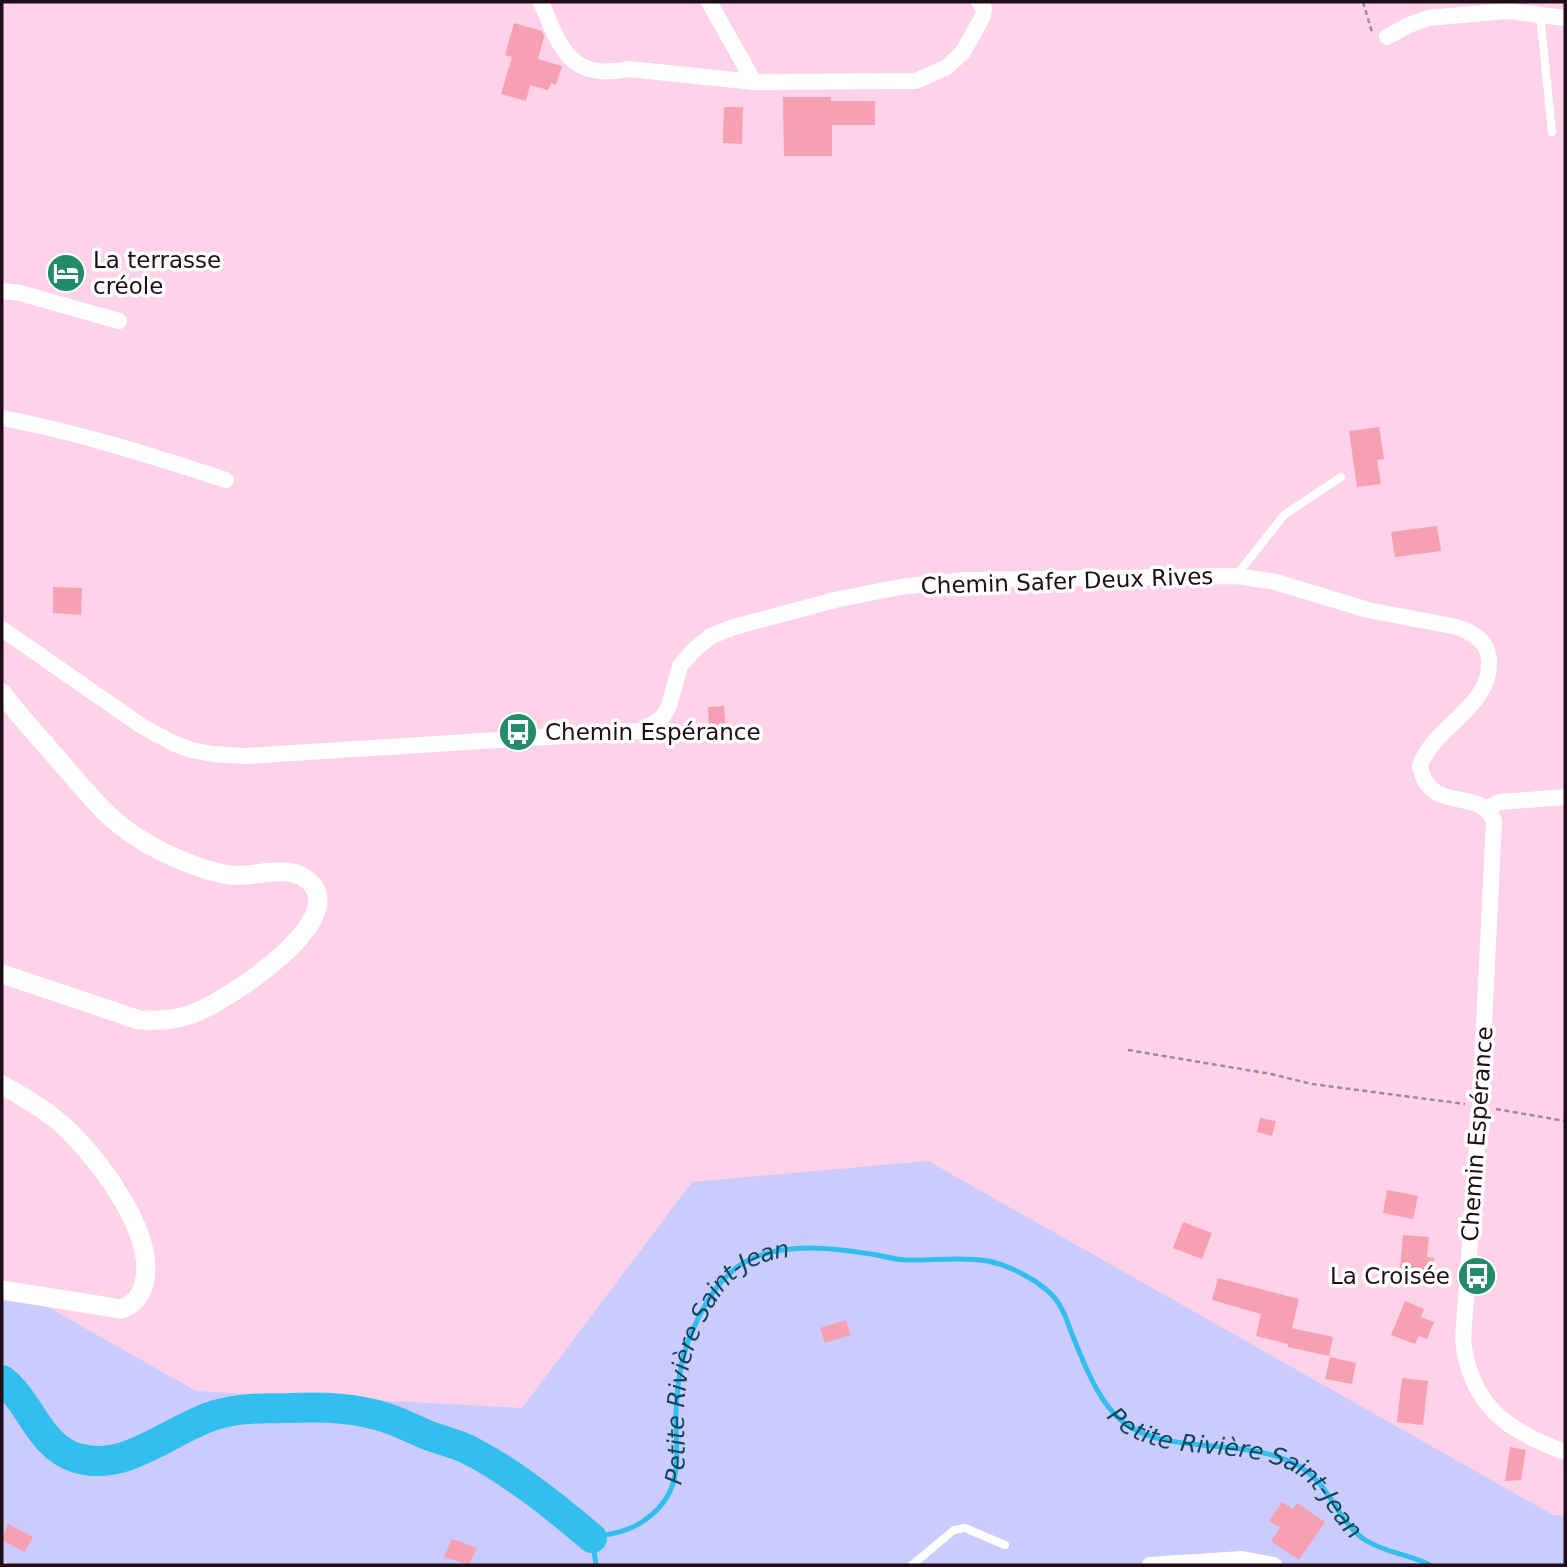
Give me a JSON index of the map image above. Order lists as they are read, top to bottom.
{
  "streets": {
    "street": ["Chemin Safer Deux Rives", "Chemin Espérance"]
  },
  "crossings": [
    ["Chemin Safer Deux Rives", "Chemin Espérance"]
  ],
  "water": ["Petite Rivière Saint-Jean"],
  "places": {
    "hotel": ["La terrasse créole"],
    "bus stop": ["Chemin Espérance", "La Croisée"]
  }
}
